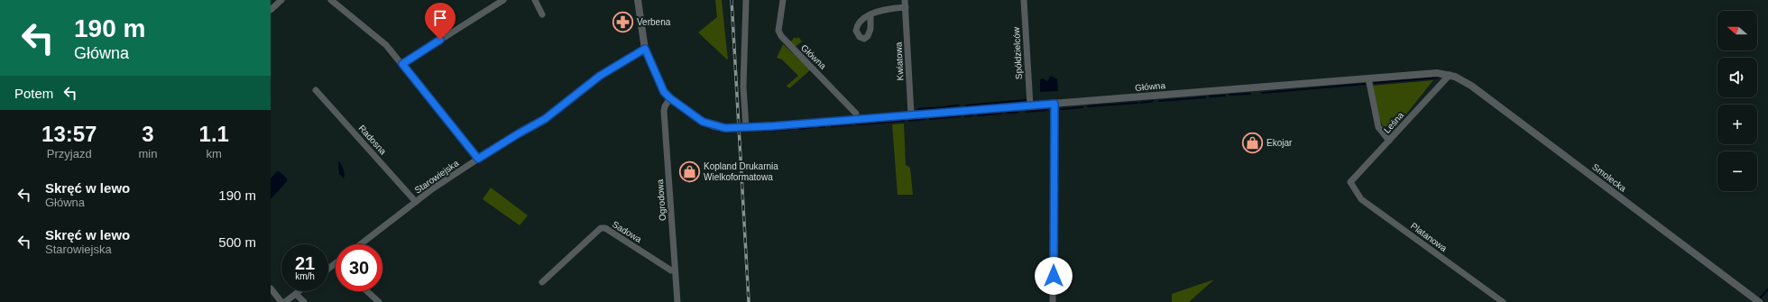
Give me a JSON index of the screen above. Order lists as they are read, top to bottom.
{
  "streets": {
    "street": [
      "Spółdzielców",
      "Główna",
      "Kwiatowa",
      "Leśna",
      "Radosna",
      "Starowiejska",
      "Smolecka",
      "Ogrodowa",
      "Sadowa",
      "Platanowa"
    ]
  },
  "crossings": [
    ["Spółdzielców", "Główna"],
    ["Główna", "Kwiatowa"],
    ["Główna", "Leśna"],
    ["Główna", "Starowiejska"],
    ["Główna", "Smolecka"],
    ["Główna", "Ogrodowa"],
    ["Leśna", "Smolecka"],
    ["Leśna", "Platanowa"],
    ["Radosna", "Starowiejska"],
    ["Ogrodowa", "Sadowa"]
  ],
  "places": {
    "pharmacy": ["Verbena"],
    "shop": ["Ekojar", "Kopland Drukarnia Wielkoformatowa"]
  },
  "north": "left",
  "page": {
    "turn": ["190 m", "Główna"],
    "map_buttons": ["+", "−"],
    "then": "Potem",
    "eta": [
      "13:57",
      "Przyjazd",
      "3",
      "min",
      "1.1",
      "km"
    ],
    "list": [
      {
        "name": "Skręć w lewo",
        "note": "Główna",
        "value": "190 m"
      },
      {
        "name": "Skręć w lewo",
        "note": "Starowiejska",
        "value": "500 m"
      }
    ],
    "speed": "21 km/h",
    "limit": "30"
  }
}
